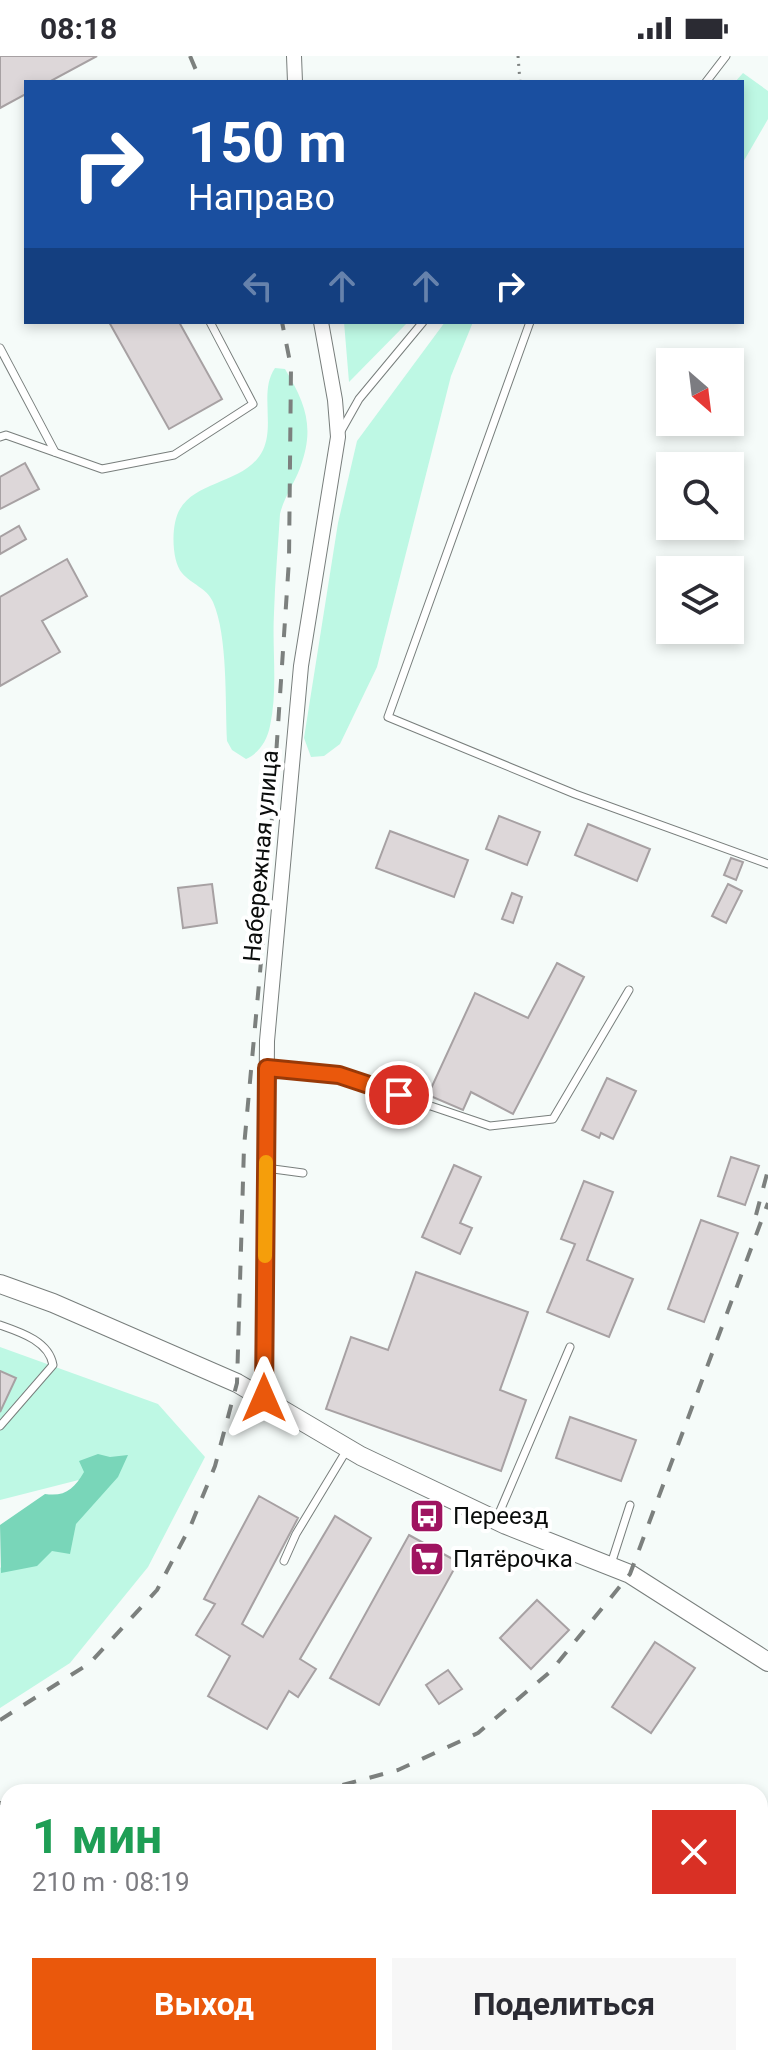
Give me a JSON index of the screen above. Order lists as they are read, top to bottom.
{
  "streets": {
    "street": ["Набережная улица"]
  },
  "places": {
    "bus stop": ["Переезд"],
    "supermarket": ["Пятёрочка"]
  },
  "north": "bottom right",
  "page": {
    "status": "08:18",
    "turn": ["150 m", "Направо"],
    "heading": ["1 мин", "210 m · 08:19"],
    "buttons": ["Выход", "Поделиться"]
  }
}
